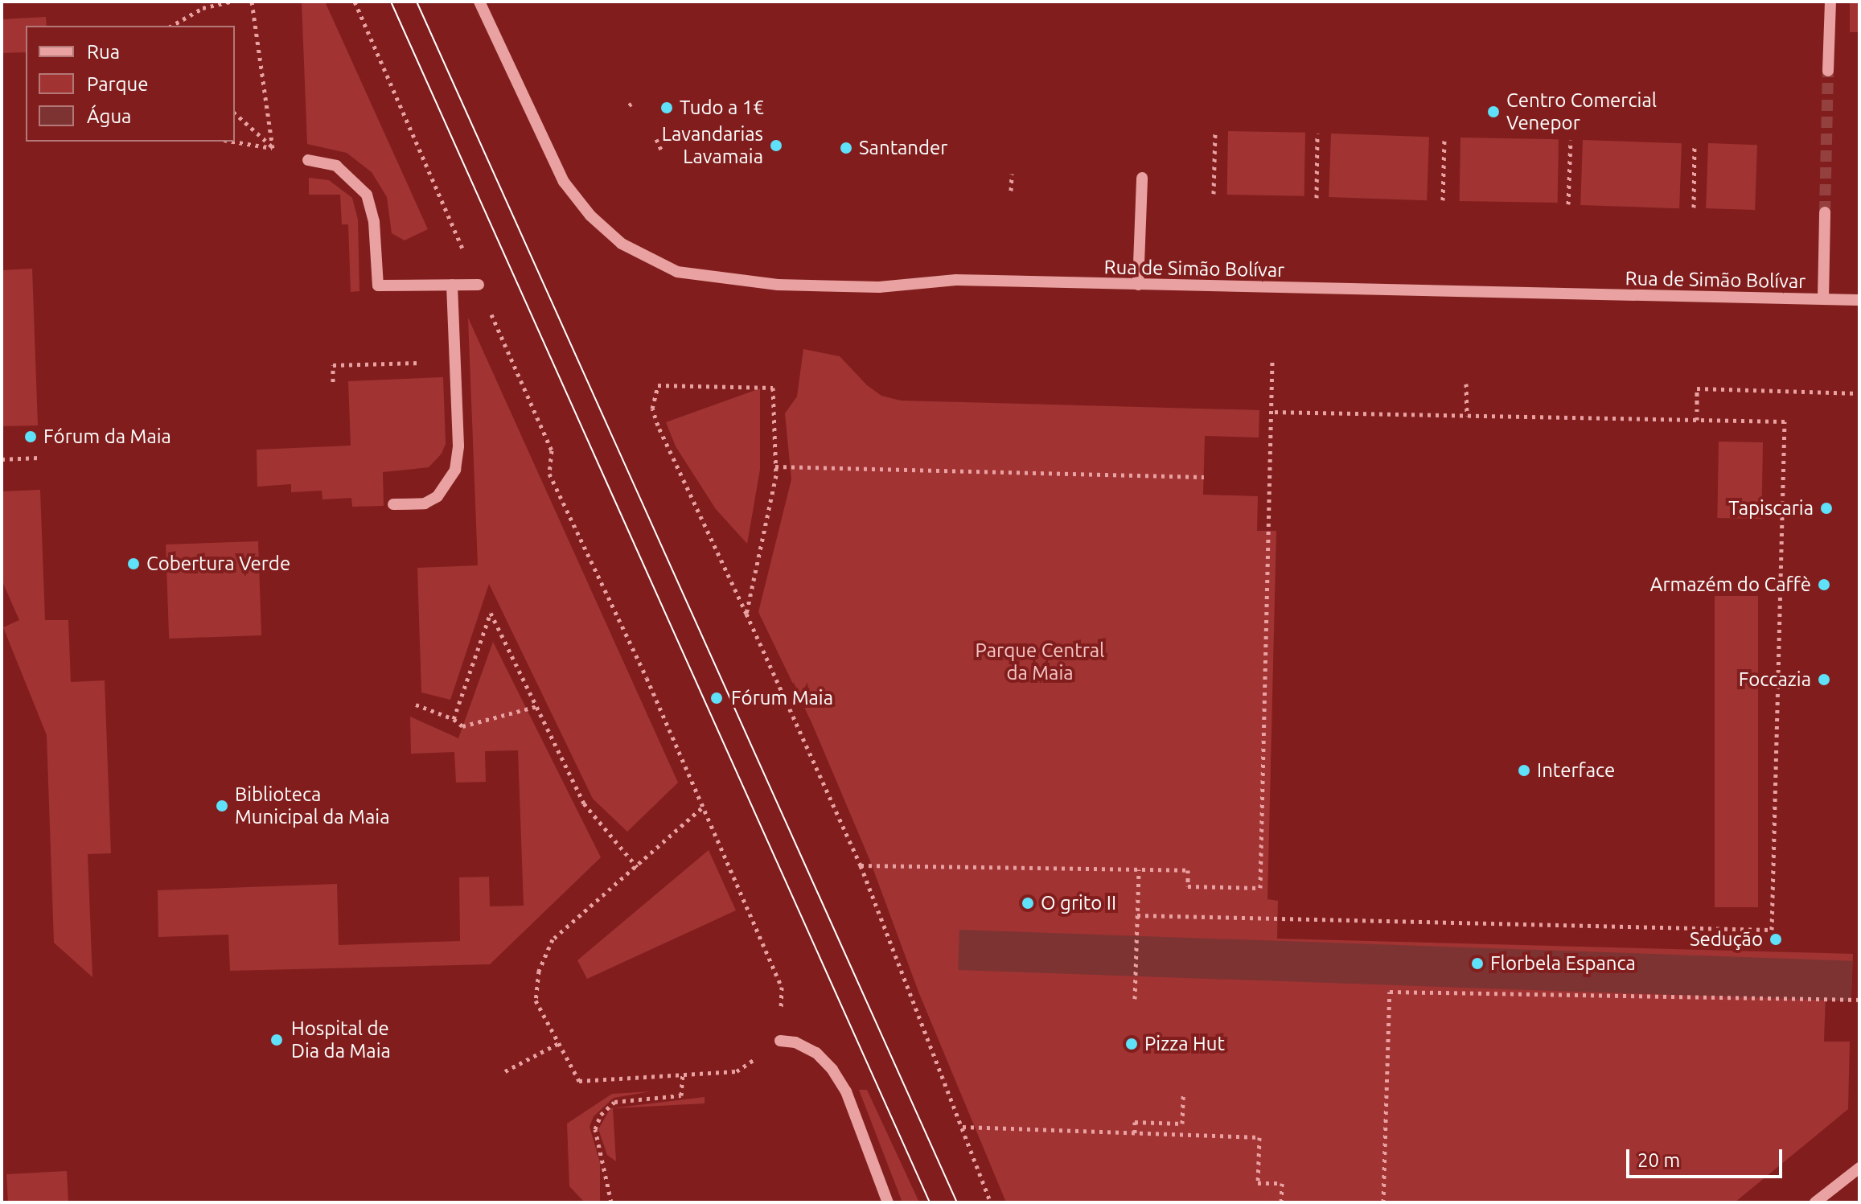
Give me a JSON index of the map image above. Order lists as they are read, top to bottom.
{
  "streets": {
    "street": ["Rua de Simão Bolívar"]
  },
  "parks": ["Parque Central da Maia"],
  "places": [
    "Tudo a 1€",
    "Centro Comercial Venepor",
    "Lavandarias Lavamaia",
    "Santander",
    "Fórum da Maia",
    "Tapiscaria",
    "Cobertura Verde",
    "Armazém do Caffè",
    "Foccazia",
    "Fórum Maia",
    "Interface",
    "Biblioteca Municipal da Maia",
    "O grito II",
    "Sedução",
    "Florbela Espanca",
    "Hospital de Dia da Maia",
    "Pizza Hut"
  ],
  "legend": ["Rua", "Parque", "Água"],
  "scale_bar": "20 m"
}
